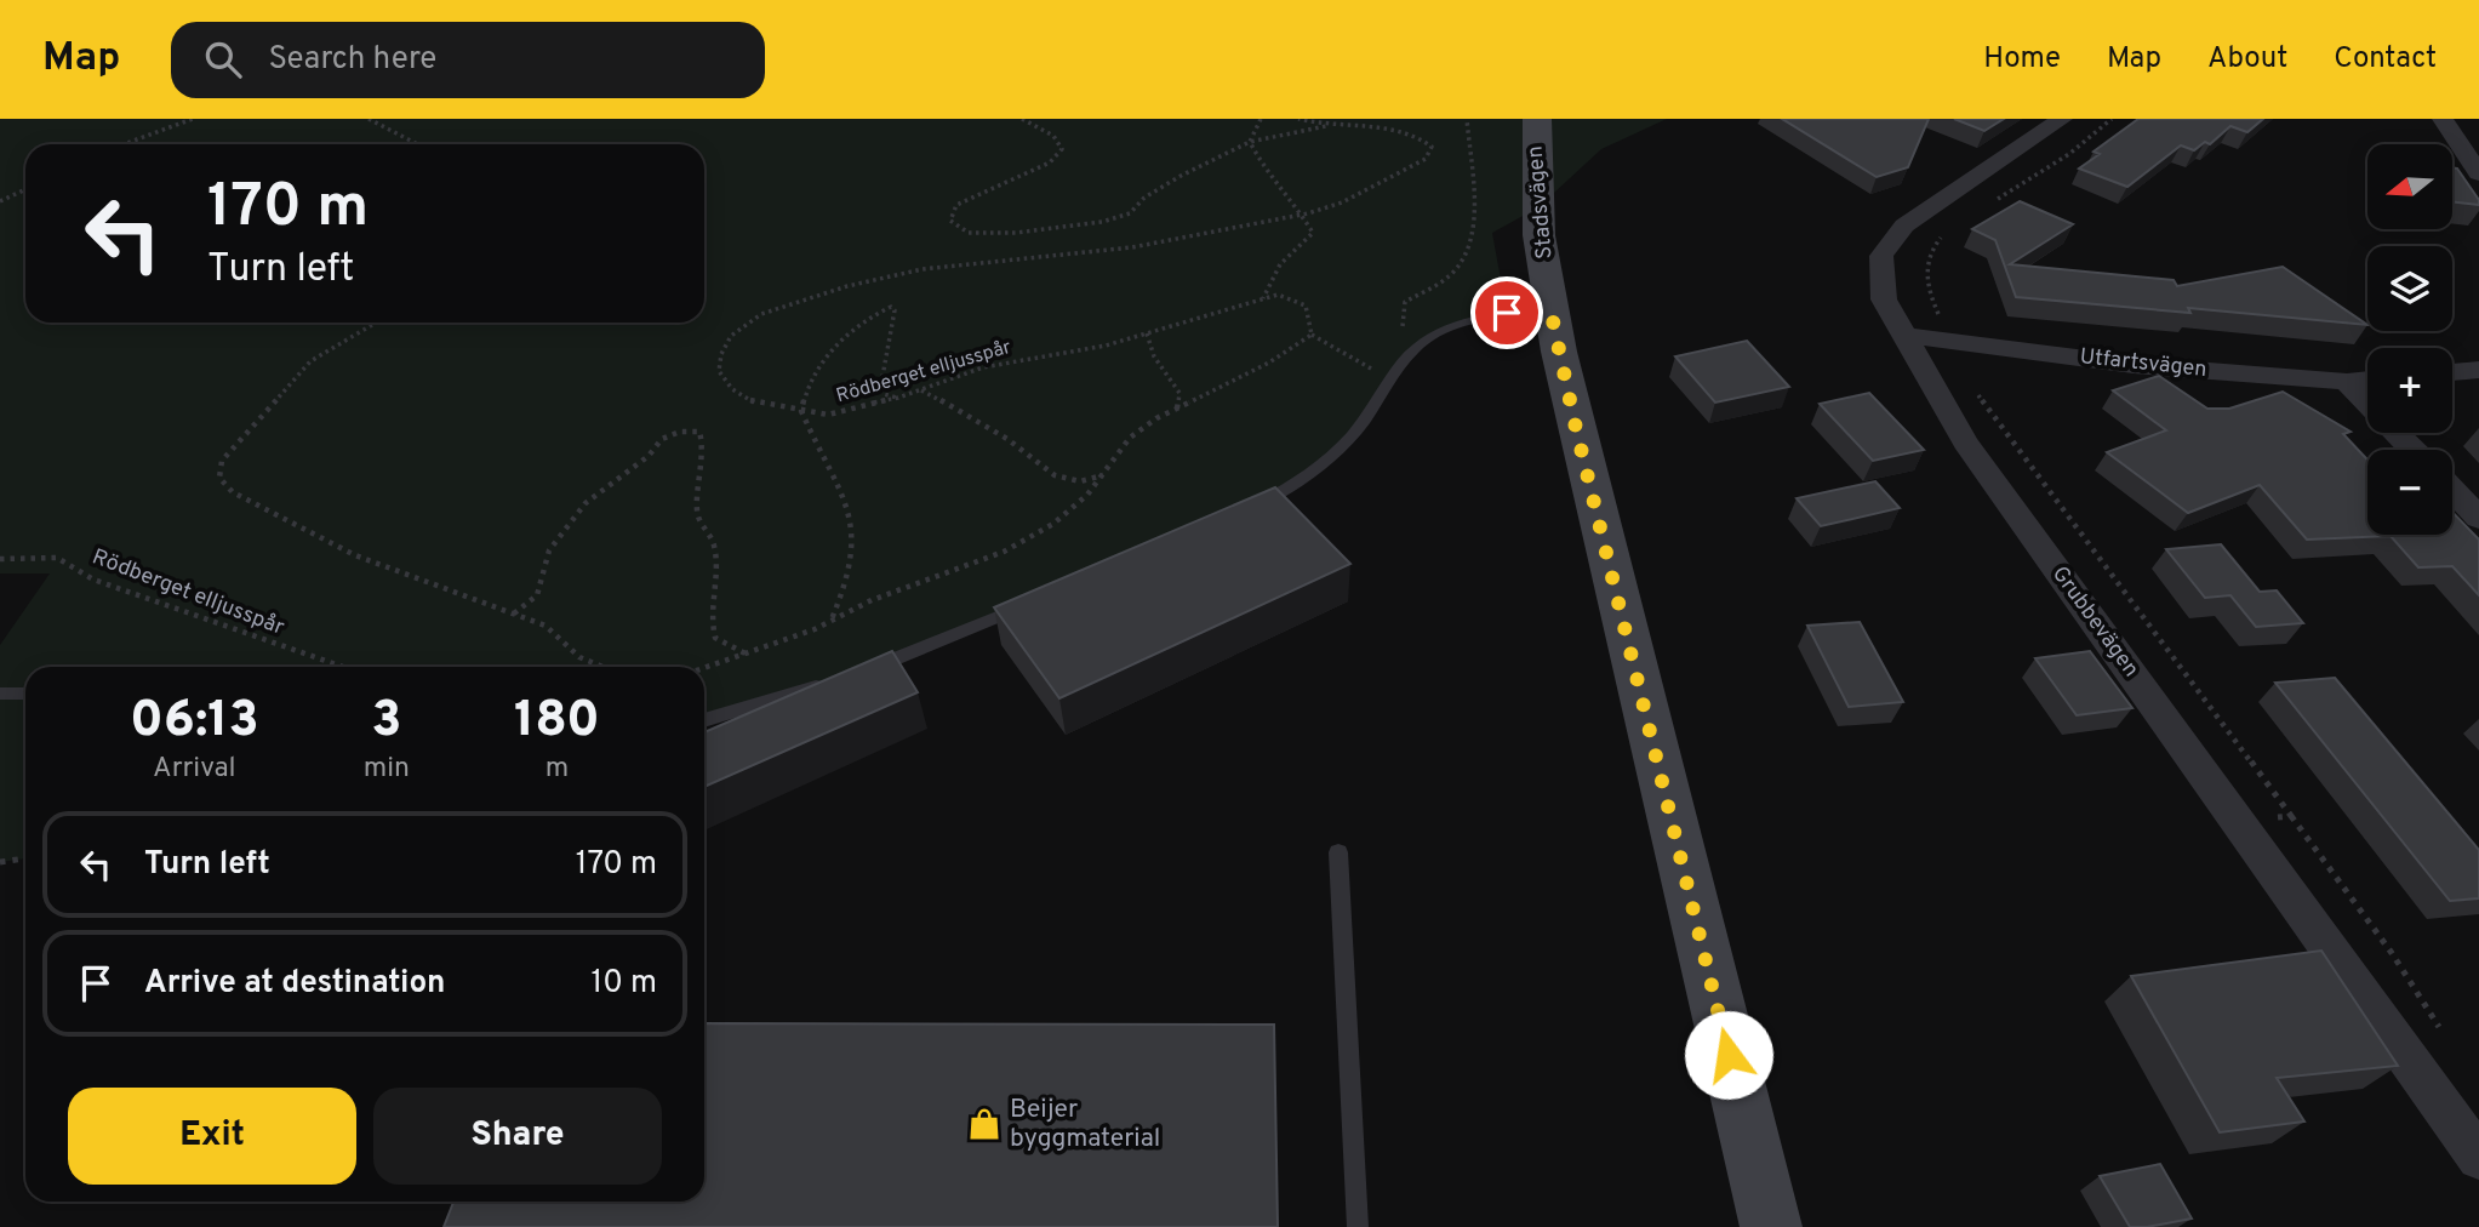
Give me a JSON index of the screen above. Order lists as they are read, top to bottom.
{
  "streets": {
    "main road": ["Stadsvägen"],
    "street": ["Utfartsvägen", "Grubbevägen"],
    "path": ["Rödberget elljusspår"]
  },
  "crossings": [
    ["Utfartsvägen", "Grubbevägen"]
  ],
  "places": {
    "shop": ["Beijer byggmaterial"]
  },
  "north": "left",
  "page": {
    "header": "Map",
    "search": "Search here",
    "nav": [
      "Home",
      "Map",
      "About",
      "Contact"
    ],
    "map_buttons": ["+", "−"],
    "turn": ["170 m", "Turn left"],
    "eta": [
      "06:13",
      "Arrival",
      "3",
      "min",
      "180",
      "m"
    ],
    "list": [
      {
        "name": "Turn left",
        "value": "170 m"
      },
      {
        "name": "Arrive at destination",
        "value": "10 m"
      }
    ],
    "buttons": ["Exit", "Share"]
  }
}
